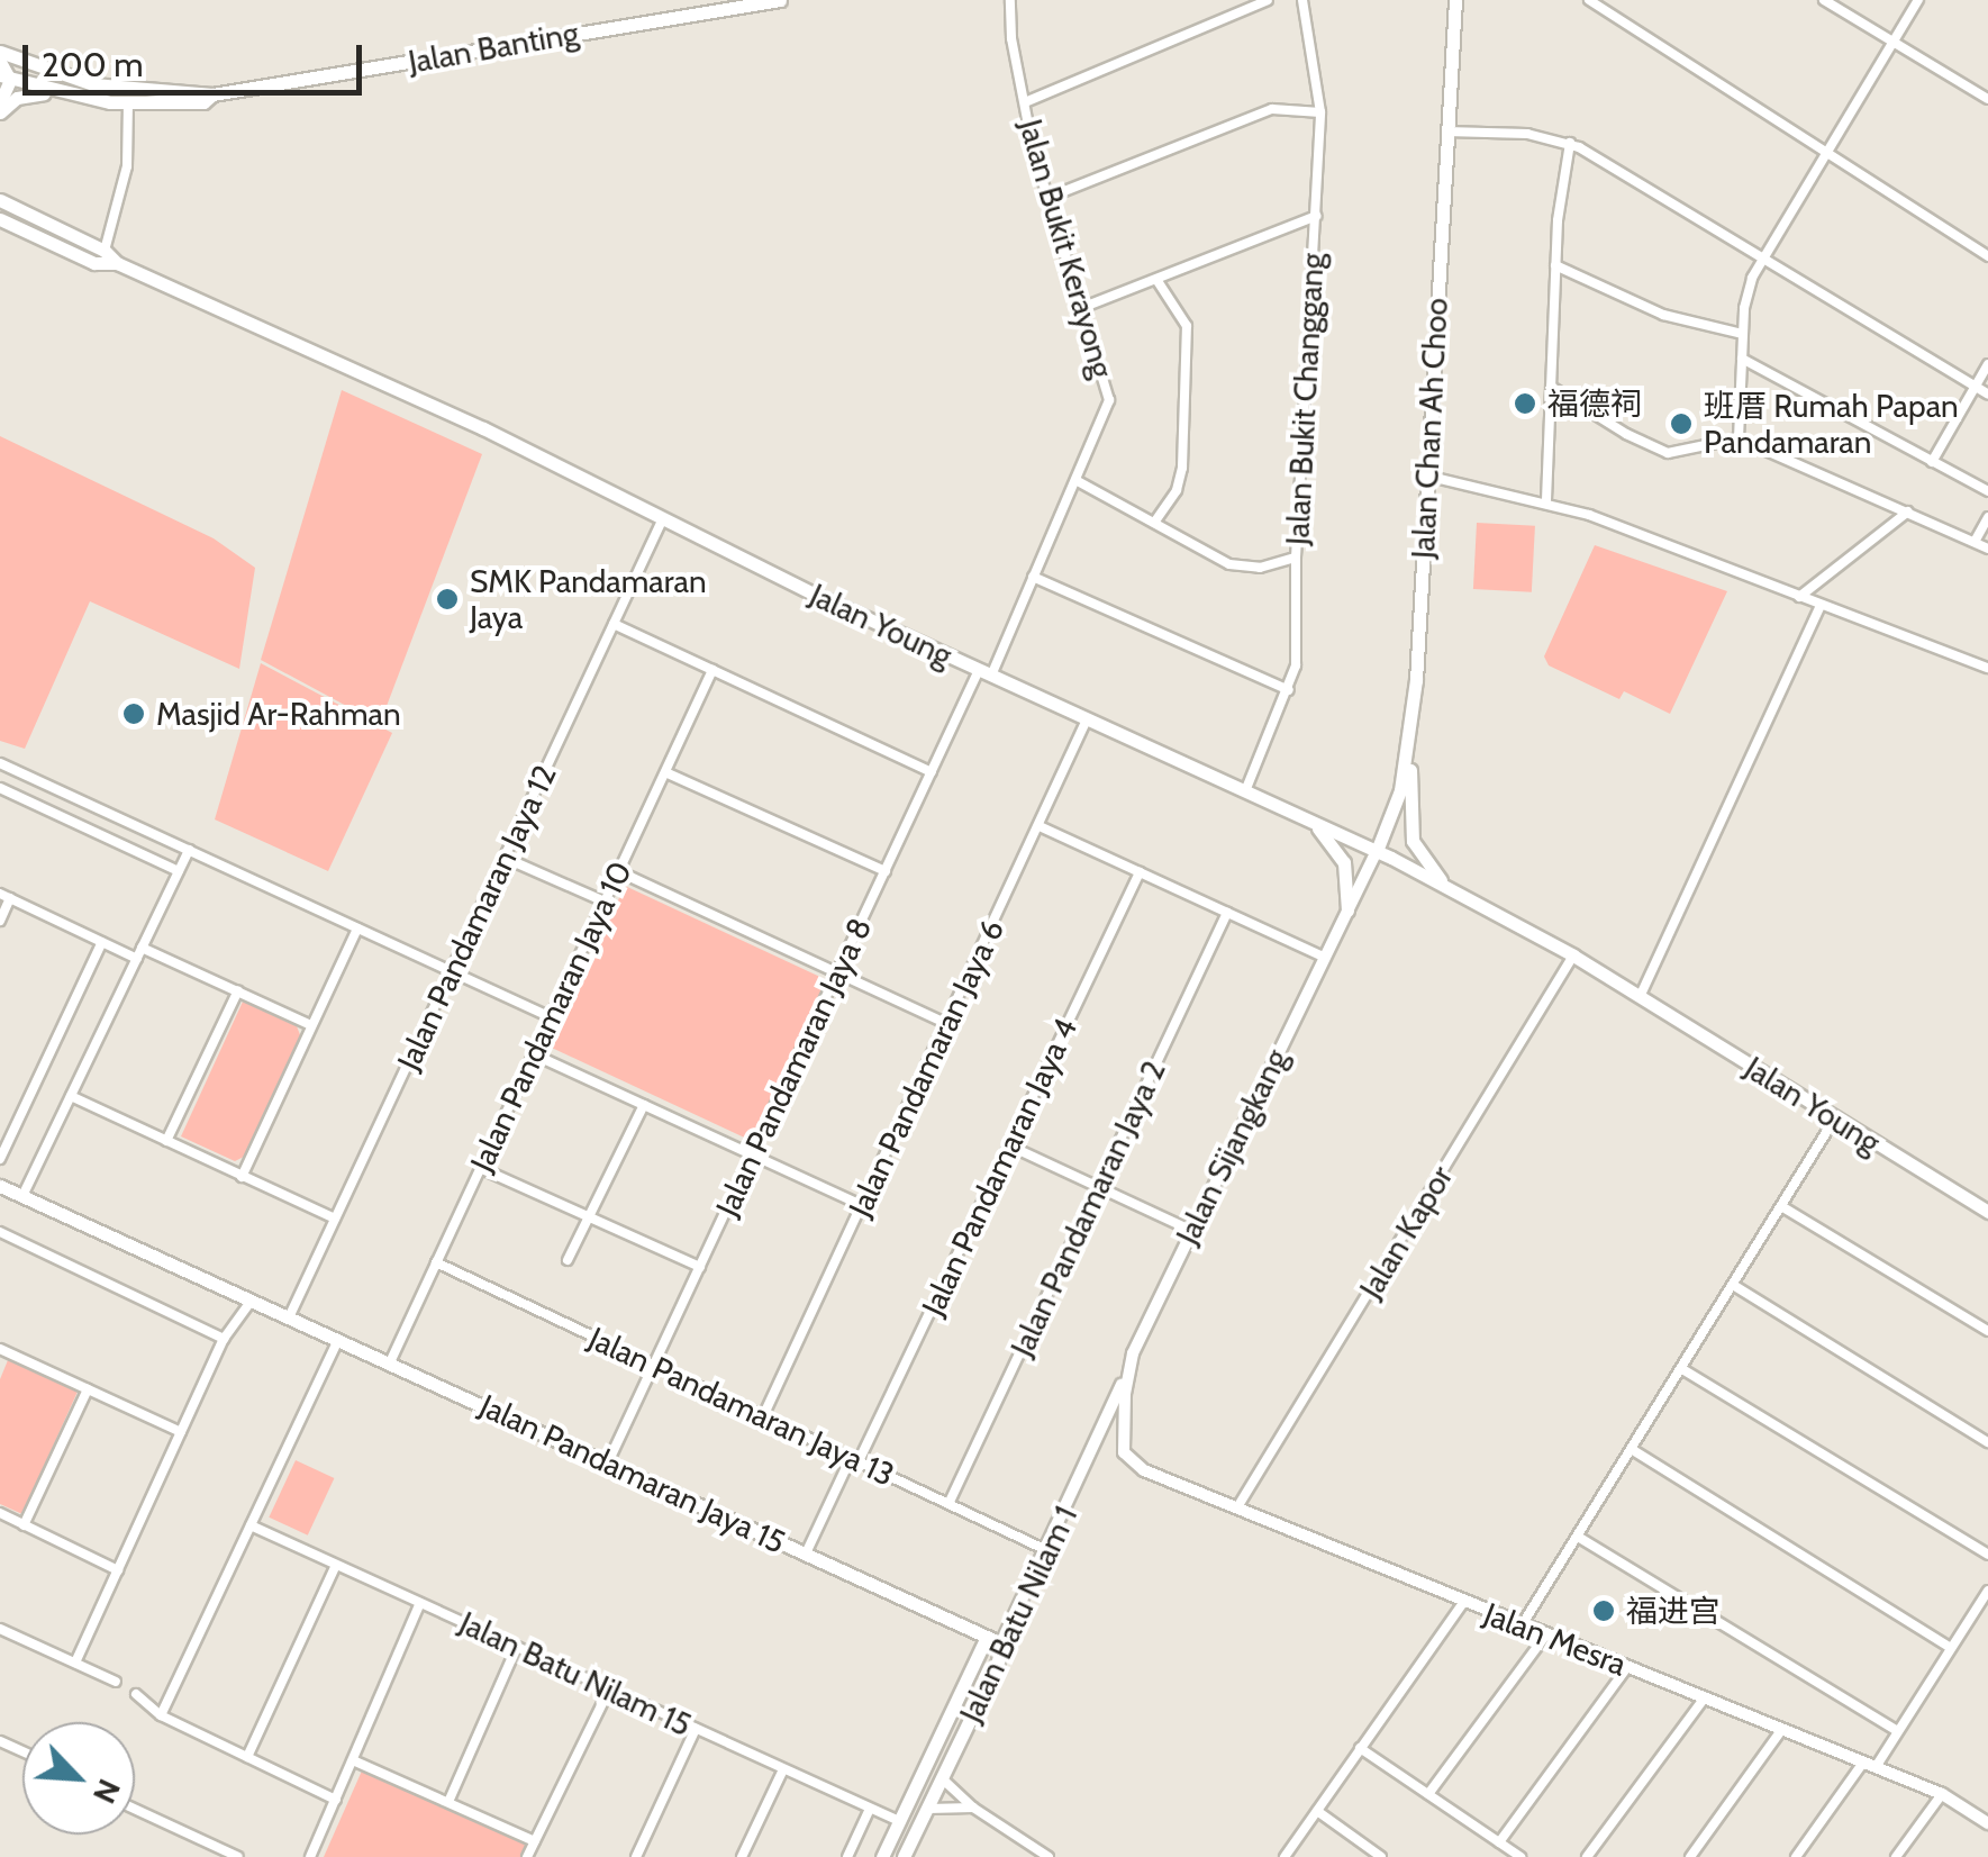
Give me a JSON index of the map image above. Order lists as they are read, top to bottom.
{
  "streets": {
    "main road": [
      "Jalan Banting",
      "Jalan Chan Ah Choo",
      "Jalan Young",
      "Jalan Pandamaran Jaya 15",
      "Jalan Batu Nilam 1"
    ],
    "street": [
      "Jalan Bukit Kerayong",
      "Jalan Bukit Changgang",
      "Jalan Pandamaran Jaya 12",
      "Jalan Pandamaran Jaya 10",
      "Jalan Pandamaran Jaya 8",
      "Jalan Pandamaran Jaya 6",
      "Jalan Sijangkang",
      "Jalan Pandamaran Jaya 4",
      "Jalan Pandamaran Jaya 2",
      "Jalan Kapor",
      "Jalan Pandamaran Jaya 13",
      "Jalan Mesra",
      "Jalan Batu Nilam 15"
    ]
  },
  "crossings": [
    ["Jalan Bukit Kerayong", "Jalan Young"],
    ["Jalan Bukit Kerayong", "Jalan Pandamaran Jaya 8"],
    ["Jalan Bukit Changgang", "Jalan Young"],
    ["Jalan Chan Ah Choo", "Jalan Young"],
    ["Jalan Chan Ah Choo", "Jalan Sijangkang"],
    ["Jalan Young", "Jalan Pandamaran Jaya 12"],
    ["Jalan Young", "Jalan Pandamaran Jaya 8"],
    ["Jalan Young", "Jalan Pandamaran Jaya 6"],
    ["Jalan Young", "Jalan Sijangkang"],
    ["Jalan Young", "Jalan Kapor"],
    ["Jalan Pandamaran Jaya 12", "Jalan Pandamaran Jaya 15"],
    ["Jalan Pandamaran Jaya 10", "Jalan Pandamaran Jaya 13"],
    ["Jalan Pandamaran Jaya 10", "Jalan Pandamaran Jaya 15"],
    ["Jalan Pandamaran Jaya 8", "Jalan Pandamaran Jaya 13"],
    ["Jalan Pandamaran Jaya 8", "Jalan Pandamaran Jaya 15"],
    ["Jalan Pandamaran Jaya 6", "Jalan Pandamaran Jaya 13"],
    ["Jalan Sijangkang", "Jalan Batu Nilam 1"],
    ["Jalan Sijangkang", "Jalan Mesra"],
    ["Jalan Pandamaran Jaya 4", "Jalan Pandamaran Jaya 13"],
    ["Jalan Pandamaran Jaya 4", "Jalan Pandamaran Jaya 15"],
    ["Jalan Pandamaran Jaya 2", "Jalan Pandamaran Jaya 13"],
    ["Jalan Kapor", "Jalan Mesra"],
    ["Jalan Pandamaran Jaya 13", "Jalan Batu Nilam 1"],
    ["Jalan Pandamaran Jaya 15", "Jalan Batu Nilam 1"],
    ["Jalan Batu Nilam 1", "Jalan Batu Nilam 15"]
  ],
  "places": [
    "福德祠",
    "班厝 Rumah Papan Pandamaran",
    "SMK Pandamaran Jaya",
    "Masjid Ar-Rahman",
    "福进宫"
  ],
  "scale_bar": "200 m",
  "north": "bottom right"
}
